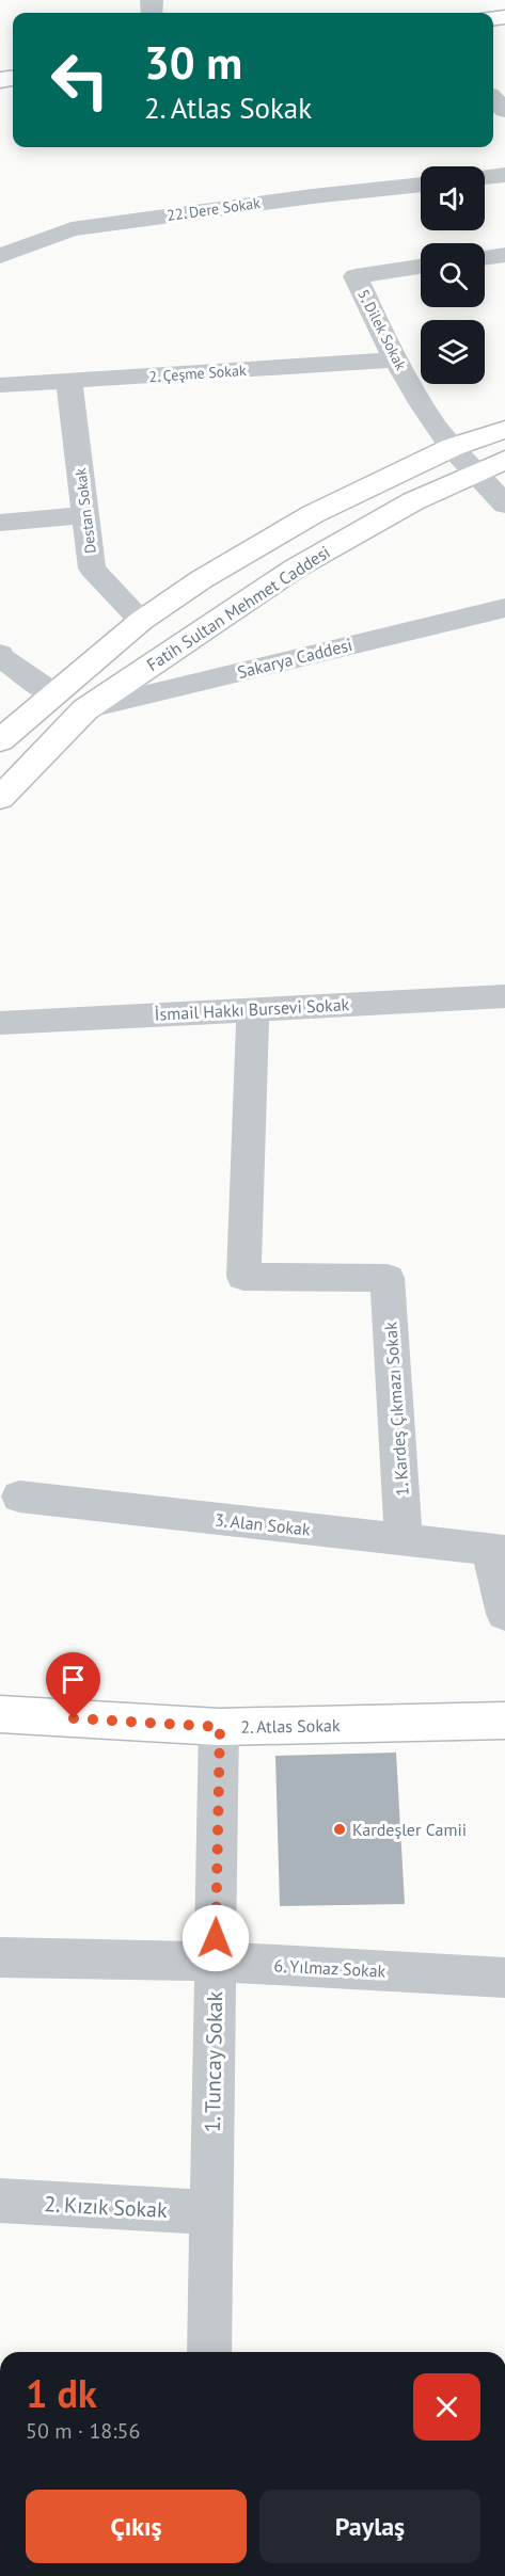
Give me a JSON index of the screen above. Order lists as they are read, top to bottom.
{
  "streets": {
    "main road": ["Fatih Sultan Mehmet Caddesi", "2. Atlas Sokak"],
    "street": [
      "22. Dere Sokak",
      "5. Dilek Sokak",
      "2. Çeşme Sokak",
      "Destan Sokak",
      "Sakarya Caddesi",
      "İsmail Hakkı Bursevi Sokak",
      "1. Kardeş Çıkmazı Sokak",
      "3. Alan Sokak",
      "6. Yılmaz Sokak",
      "1. Tuncay Sokak",
      "2. Kızık Sokak"
    ]
  },
  "crossings": [
    ["5. Dilek Sokak", "2. Çeşme Sokak"],
    ["5. Dilek Sokak", "Fatih Sultan Mehmet Caddesi"],
    ["2. Çeşme Sokak", "Destan Sokak"],
    ["Fatih Sultan Mehmet Caddesi", "Sakarya Caddesi"],
    ["İsmail Hakkı Bursevi Sokak", "1. Kardeş Çıkmazı Sokak"],
    ["1. Kardeş Çıkmazı Sokak", "3. Alan Sokak"],
    ["2. Atlas Sokak", "1. Tuncay Sokak"],
    ["6. Yılmaz Sokak", "1. Tuncay Sokak"],
    ["1. Tuncay Sokak", "2. Kızık Sokak"]
  ],
  "places": ["Kardeşler Camii"],
  "page": {
    "turn": ["30 m", "2. Atlas Sokak"],
    "heading": ["1 dk", "50 m · 18:56"],
    "buttons": ["Çıkış", "Paylaş"]
  }
}
